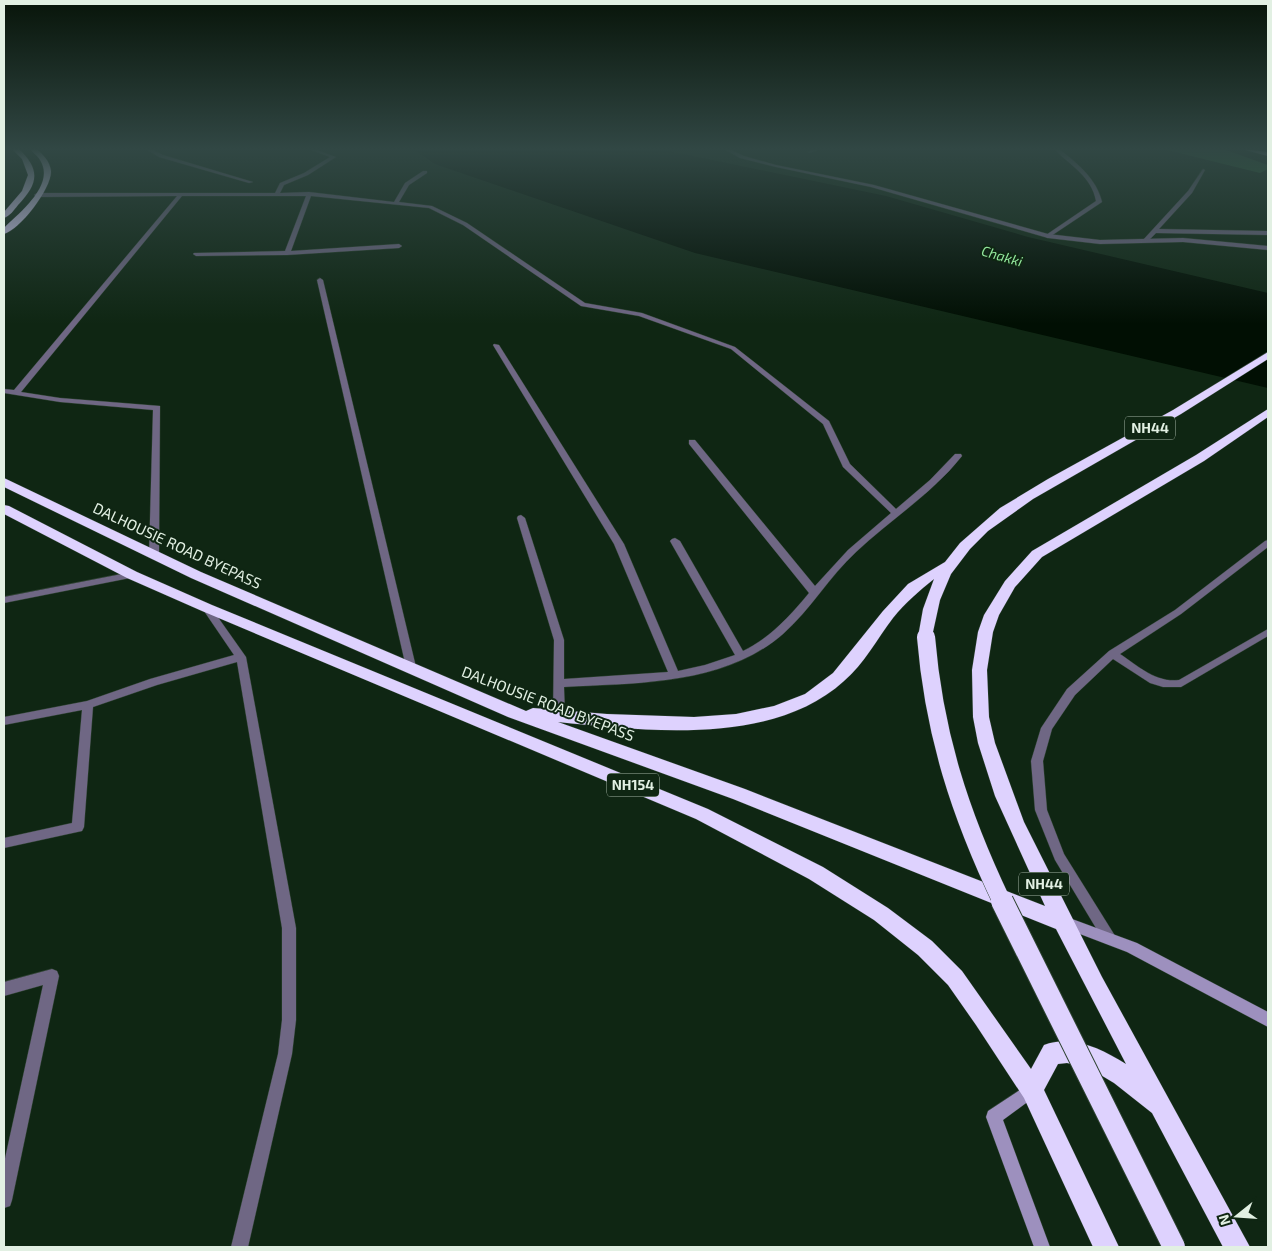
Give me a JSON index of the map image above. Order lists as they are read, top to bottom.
{
  "streets": {
    "highway": ["NH44", "DALHOUSIE ROAD BYEPASS", "NH154"]
  },
  "crossings": [
    ["NH44", "DALHOUSIE ROAD BYEPASS"]
  ],
  "water": ["Chakki"],
  "north": "left"
}
